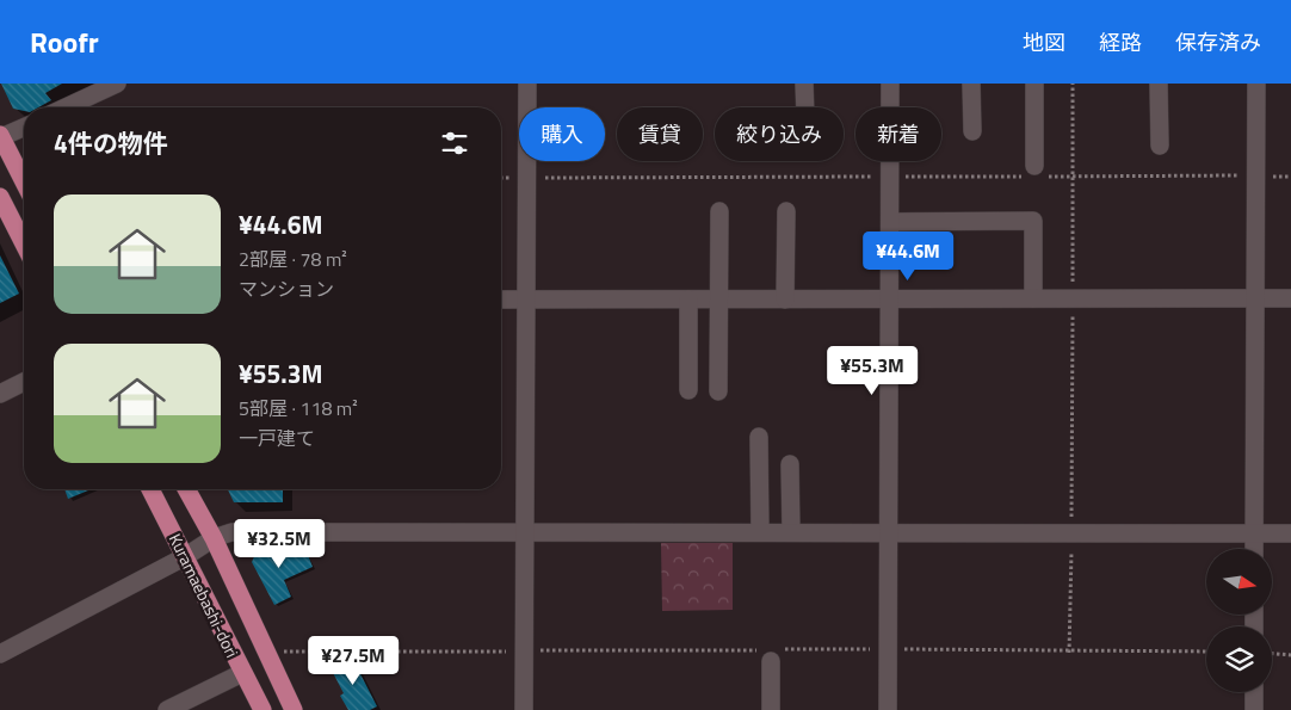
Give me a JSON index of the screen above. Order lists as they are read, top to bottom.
{
  "streets": {
    "main road": ["Kuramaebashi-dori"]
  },
  "north": "right",
  "page": {
    "header": "Roofr",
    "nav": ["地図", "経路", "保存済み"],
    "chip": [
      "購入",
      "賃貸",
      "絞り込み",
      "新着"
    ],
    "heading": "4件の物件",
    "list": [
      {
        "name": "¥44.6M",
        "note": "2部屋 · 78 m² · マンション"
      },
      {
        "name": "¥55.3M",
        "note": "5部屋 · 118 m² · 一戸建て"
      }
    ],
    "price": [
      "¥44.6M",
      "¥55.3M",
      "¥32.5M",
      "¥27.5M"
    ]
  }
}
